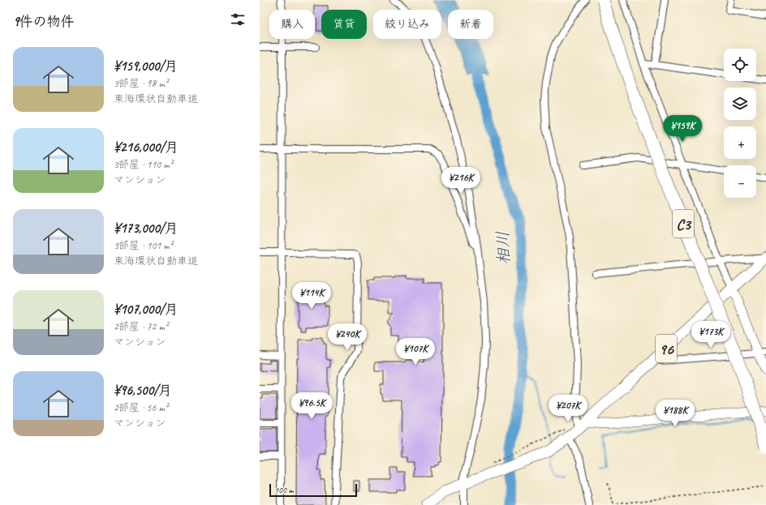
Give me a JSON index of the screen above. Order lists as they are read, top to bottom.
{
  "streets": {
    "highway": ["C3"],
    "main road": ["96"]
  },
  "water": ["相川"],
  "scale_bar": "100 m",
  "page": {
    "heading": "9件の物件",
    "chip": [
      "購入",
      "賃貸",
      "絞り込み",
      "新着"
    ],
    "list": [
      {
        "name": "¥159,000/月",
        "note": "3部屋 · 98 m² · 東海環状自動車道"
      },
      {
        "name": "¥216,000/月",
        "note": "3部屋 · 110 m² · マンション"
      },
      {
        "name": "¥173,000/月",
        "note": "3部屋 · 101 m² · 東海環状自動車道"
      },
      {
        "name": "¥107,000/月",
        "note": "2部屋 · 72 m² · マンション"
      },
      {
        "name": "¥96,500/月",
        "note": "2部屋 · 56 m² · マンション"
      }
    ],
    "map_buttons": ["+", "−"],
    "price": [
      "¥159K",
      "¥216K",
      "¥114K",
      "¥173K",
      "¥240K",
      "¥107K",
      "¥96.5K",
      "¥207K",
      "¥188K"
    ],
    "scale": "100 m"
  }
}
